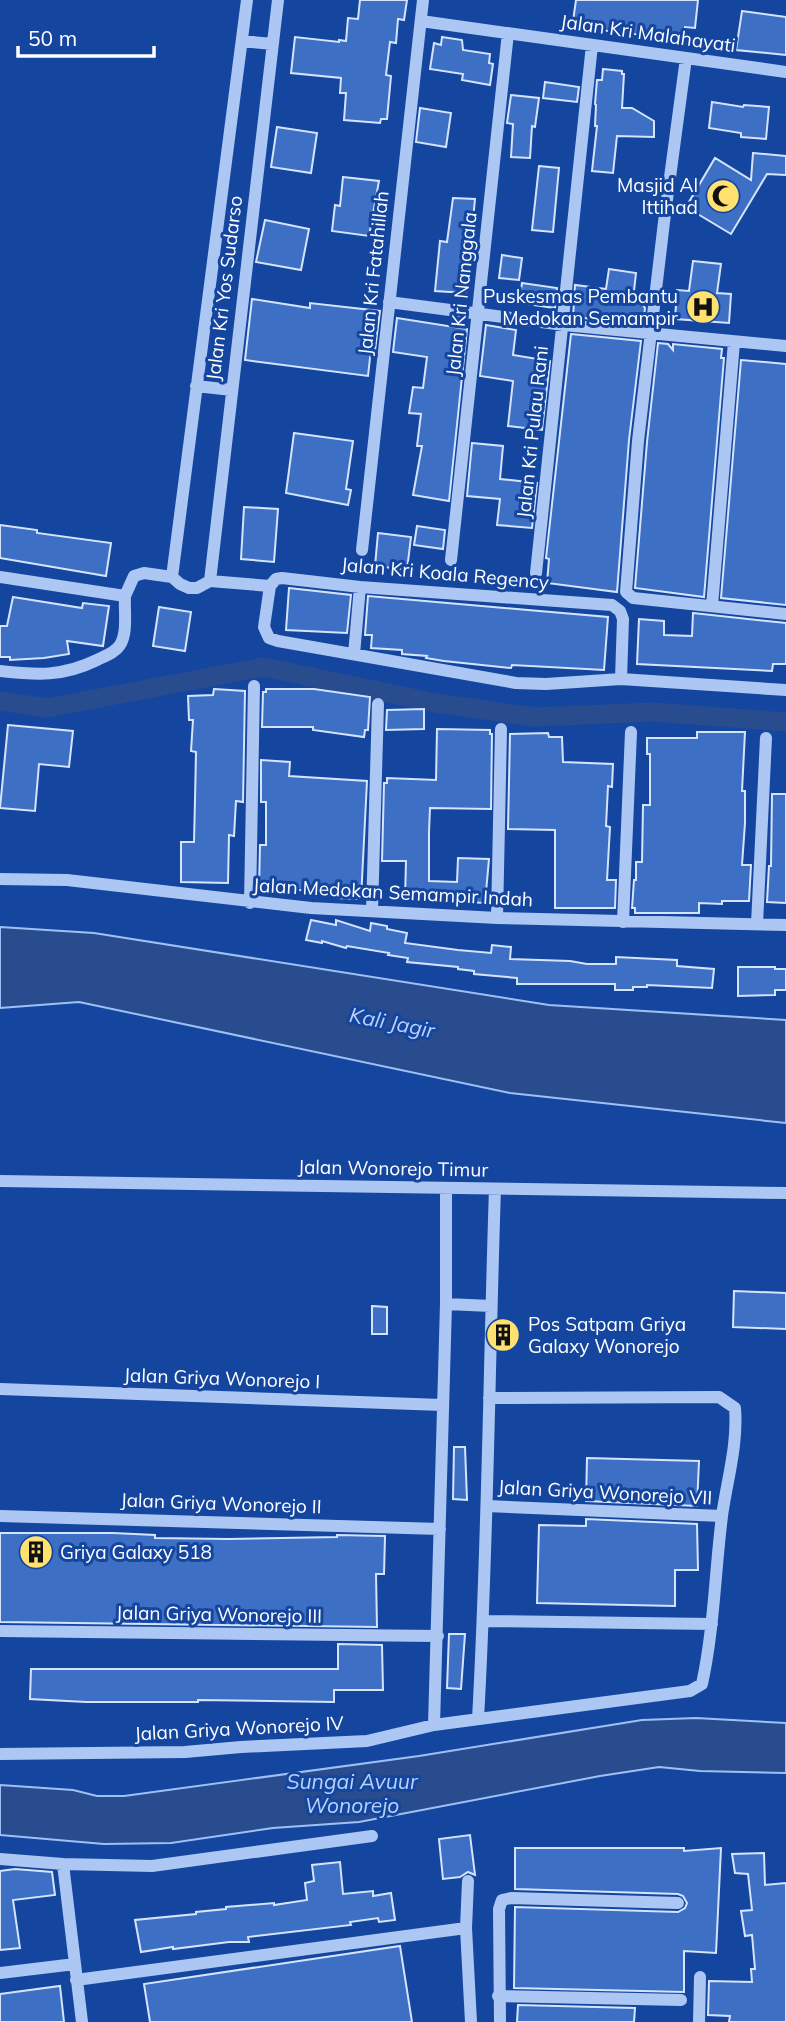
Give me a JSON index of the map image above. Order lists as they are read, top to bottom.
{
  "streets": {
    "street": [
      "Jalan Kri Malahayati",
      "Jalan Kri Fatahillah",
      "Jalan Kri Yos Sudarso",
      "Jalan Kri Nanggala",
      "Jalan Kri Pulau Rani",
      "Jalan Kri Koala Regency",
      "Jalan Medokan Semampir Indah",
      "Jalan Wonorejo Timur",
      "Jalan Griya Wonorejo I",
      "Jalan Griya Wonorejo VII",
      "Jalan Griya Wonorejo II",
      "Jalan Griya Wonorejo III",
      "Jalan Griya Wonorejo IV"
    ]
  },
  "crossings": [
    ["Jalan Kri Malahayati", "Jalan Kri Fatahillah"],
    ["Jalan Kri Malahayati", "Jalan Kri Nanggala"],
    ["Jalan Kri Malahayati", "Jalan Kri Pulau Rani"],
    ["Jalan Kri Yos Sudarso", "Jalan Kri Koala Regency"]
  ],
  "water": ["Kali Jagir", "Sungai Avuur Wonorejo"],
  "places": {
    "mosque": ["Masjid Al Ittihad"],
    "hospital": ["Puskesmas Pembantu Medokan Semampir"],
    "building": ["Pos Satpam Griya Galaxy Wonorejo", "Griya Galaxy 518"]
  },
  "scale_bar": "50 m"
}
